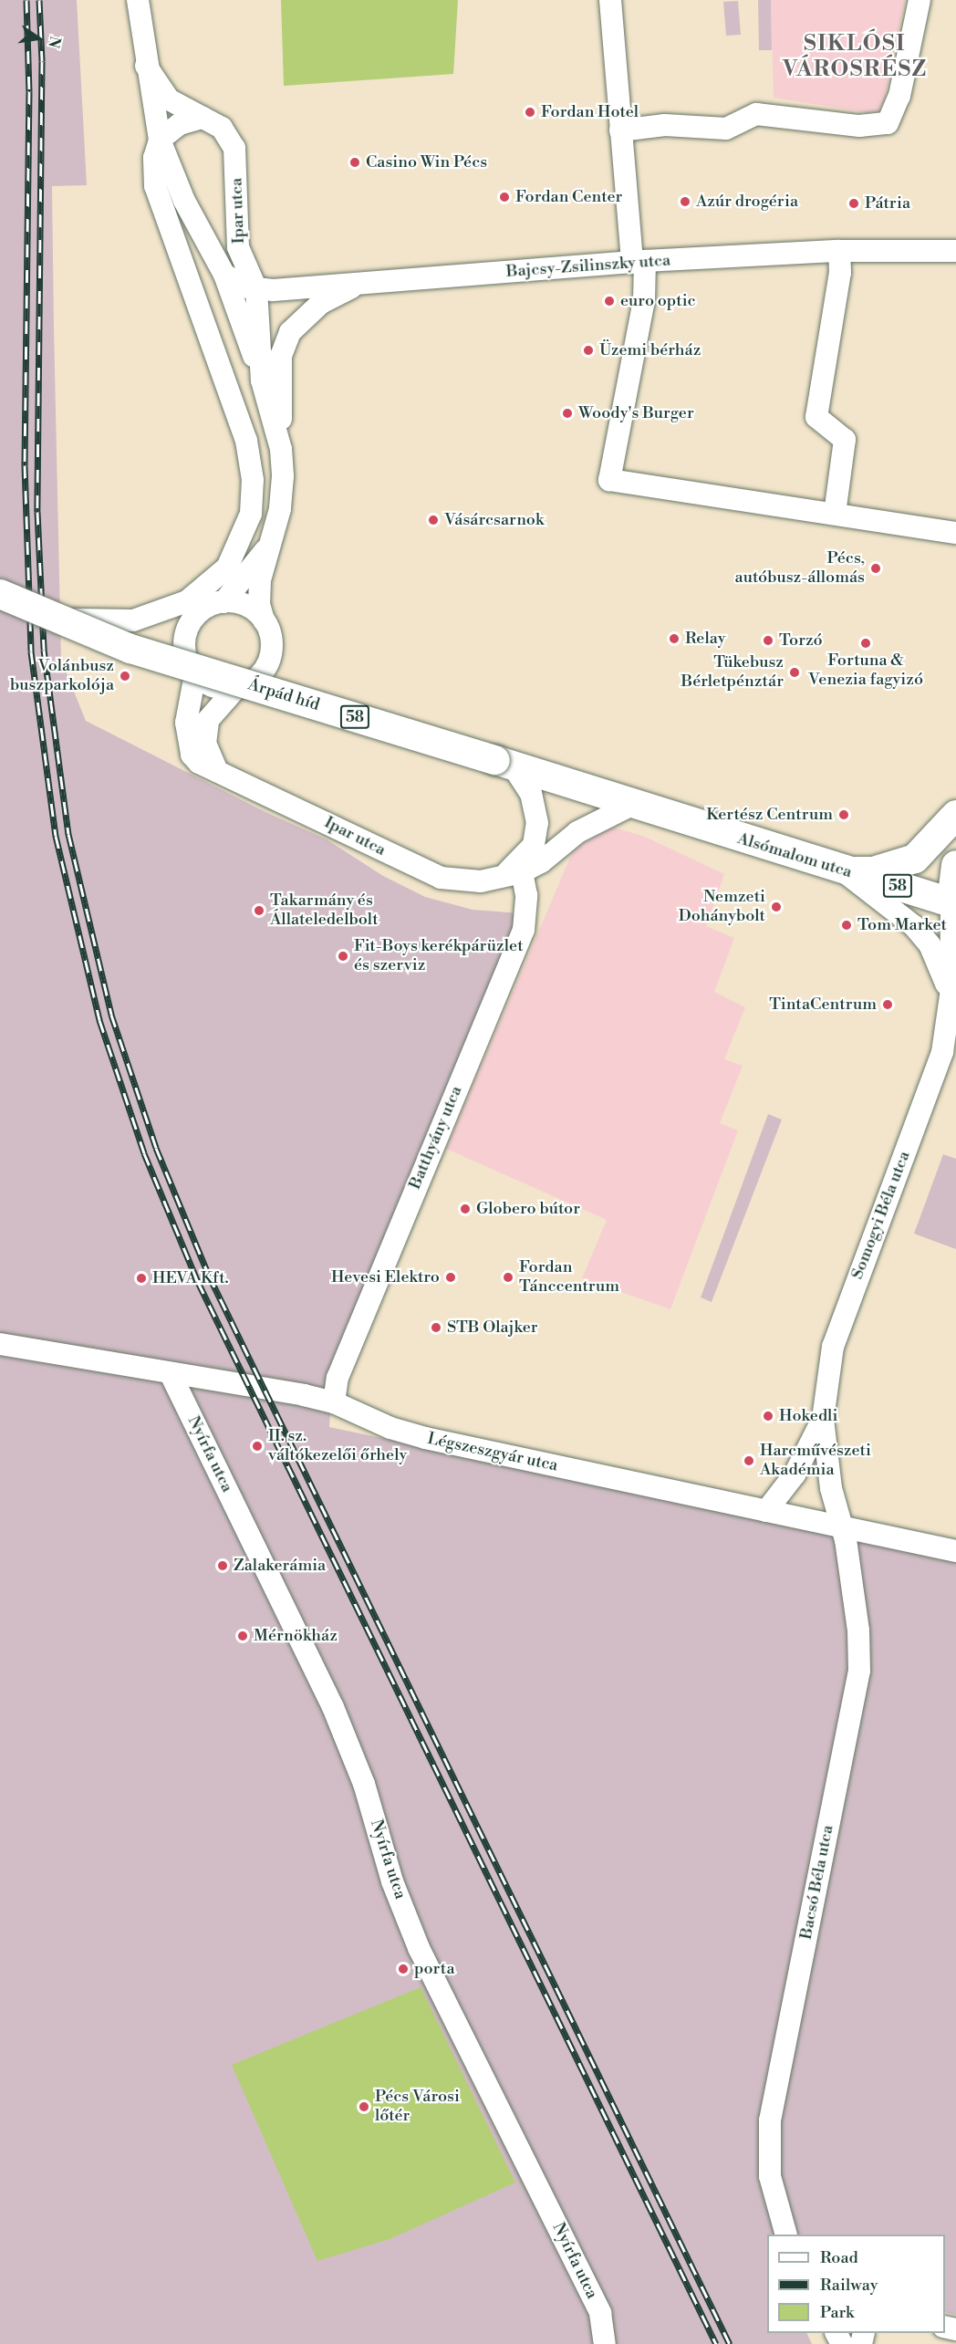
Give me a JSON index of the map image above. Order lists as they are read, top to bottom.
{
  "streets": {
    "main road": ["Árpád híd", "58", "Alsómalom utca"],
    "street": [
      "Ipar utca",
      "Bajcsy-Zsilinszky utca",
      "Batthyány utca",
      "Somogyi Béla utca",
      "Légszeszgyár utca",
      "Nyírfa utca",
      "Bacsó Béla utca"
    ]
  },
  "crossings": [
    ["Ipar utca", "Bajcsy-Zsilinszky utca"],
    ["Ipar utca", "Árpád híd"],
    ["Ipar utca", "Alsómalom utca"],
    ["Ipar utca", "Batthyány utca"],
    ["Árpád híd", "Alsómalom utca"],
    ["Alsómalom utca", "Somogyi Béla utca"],
    ["Batthyány utca", "Légszeszgyár utca"],
    ["Somogyi Béla utca", "Légszeszgyár utca"],
    ["Somogyi Béla utca", "Bacsó Béla utca"],
    ["Légszeszgyár utca", "Nyírfa utca"],
    ["Légszeszgyár utca", "Bacsó Béla utca"]
  ],
  "districts": ["SIKLÓSI VÁROSRÉSZ"],
  "places": [
    "Fordan Hotel",
    "Casino Win Pécs",
    "Fordan Center",
    "Azúr drogéria",
    "Pátria",
    "euro optic",
    "Üzemi bérház",
    "Woody's Burger",
    "Vásárcsarnok",
    "Pécs, autóbusz-állomás",
    "Relay",
    "Torzó",
    "Fortuna & Venezia fagyizó",
    "Tükebusz Bérletpénztár",
    "Volánbusz buszparkolója",
    "Kertész Centrum",
    "Nemzeti Dohánybolt",
    "Takarmány és Állateledelbolt",
    "Tom Market",
    "Fit-Boys kerékpárüzlet és szerviz",
    "TintaCentrum",
    "Globero bútor",
    "Hevesi Elektro",
    "Fordan Tánccentrum",
    "HEVA Kft.",
    "STB Olajker",
    "Hokedli",
    "II. sz. váltókezelői őrhely",
    "Harcművészeti Akadémia",
    "Zalakerámia",
    "Mérnökház",
    "porta",
    "Pécs Városi lőtér"
  ],
  "legend": ["Road", "Railway", "Park"],
  "north": "right"
}
